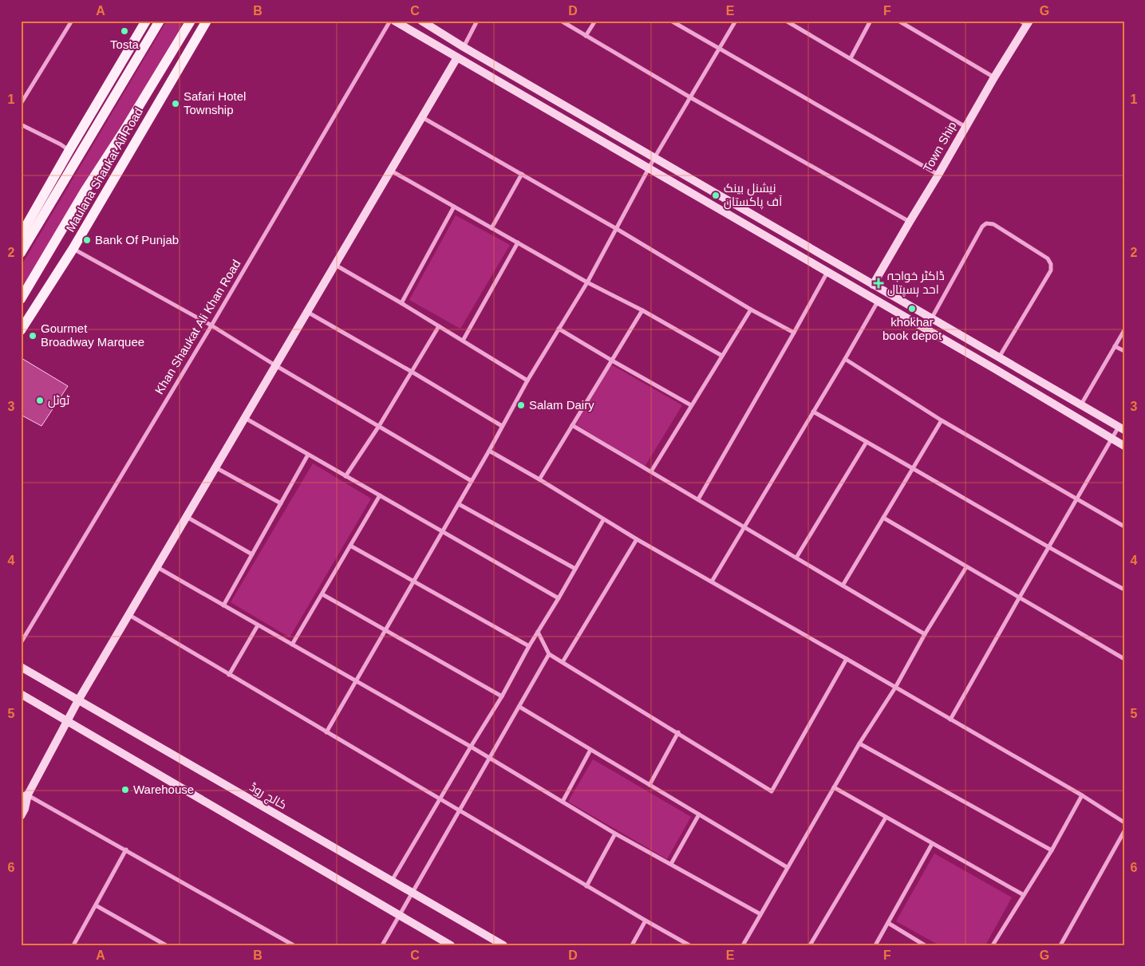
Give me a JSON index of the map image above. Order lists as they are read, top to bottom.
{
  "streets": {
    "main road": ["Town Ship", "Maulana Shaukat Ali Road", "کالج روڈ"],
    "street": ["Khan Shaukat Ali Khan Road"]
  },
  "places": {
    "other": [
      "Tosta",
      "Safari Hotel Township",
      "نیشنل بینک آف پاکستان",
      "Bank Of Punjab",
      "khokhar book depot",
      "Gourmet Broadway Marquee",
      "ٹوٹل",
      "Salam Dairy",
      "Warehouse"
    ],
    "health": ["ڈاکٹر خواجہ احد ہسپتال"]
  },
  "grid": {
    "columns": [
      "A",
      "B",
      "C",
      "D",
      "E",
      "F",
      "G"
    ],
    "rows": [
      "1",
      "2",
      "3",
      "4",
      "5",
      "6"
    ]
  }
}
